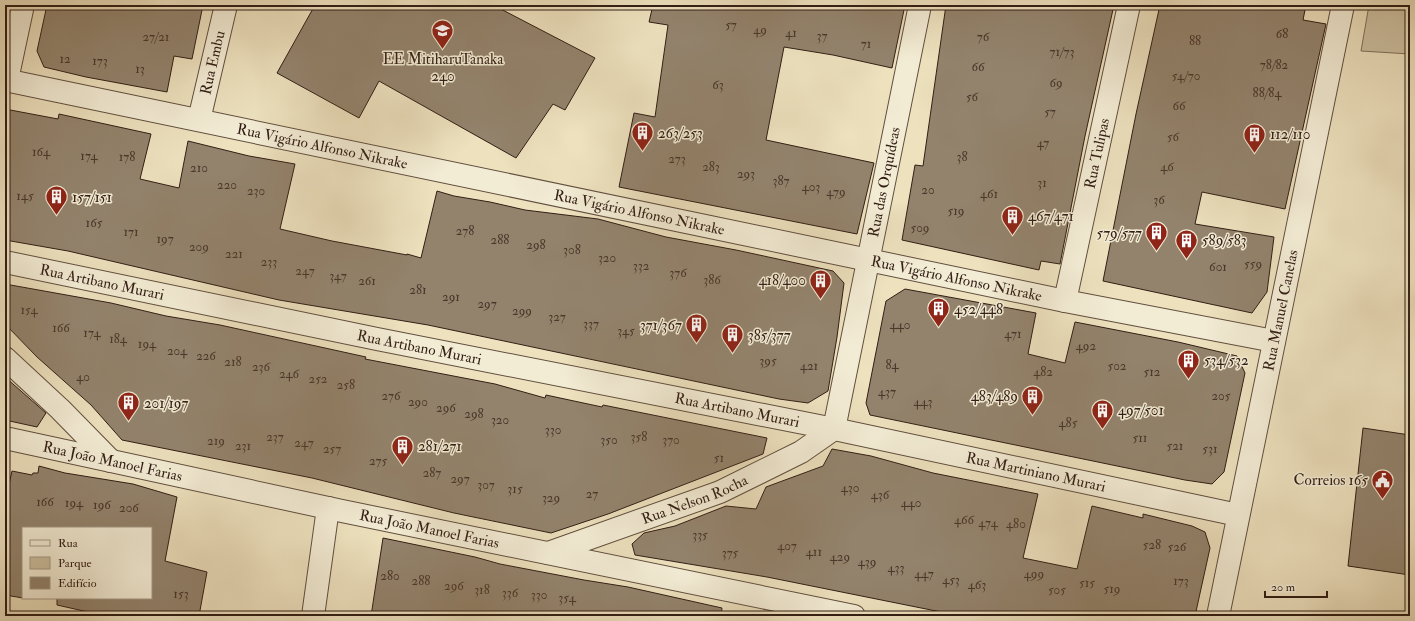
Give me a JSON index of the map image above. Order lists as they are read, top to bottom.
{
  "streets": {
    "street": [
      "Rua Embu",
      "Rua Vigário Alfonso Nikrake",
      "Rua Tulipas",
      "Rua das Orquídeas",
      "Rua Artibano Murari",
      "Rua Manuel Canelas",
      "Rua João Manoel Farias",
      "Rua Martiniano Murari",
      "Rua Nelson Rocha"
    ]
  },
  "crossings": [
    ["Rua Embu", "Rua Vigário Alfonso Nikrake"],
    ["Rua Vigário Alfonso Nikrake", "Rua Tulipas"],
    ["Rua Vigário Alfonso Nikrake", "Rua das Orquídeas"],
    ["Rua Vigário Alfonso Nikrake", "Rua Manuel Canelas"],
    ["Rua das Orquídeas", "Rua Artibano Murari"],
    ["Rua das Orquídeas", "Rua Martiniano Murari"],
    ["Rua das Orquídeas", "Rua Nelson Rocha"],
    ["Rua Artibano Murari", "Rua Martiniano Murari"],
    ["Rua Artibano Murari", "Rua Nelson Rocha"],
    ["Rua Manuel Canelas", "Rua Martiniano Murari"],
    ["Rua João Manoel Farias", "Rua Nelson Rocha"],
    ["Rua Martiniano Murari", "Rua Nelson Rocha"]
  ],
  "places": {
    "school or university": ["EE MitiharuTanaka 240"],
    "building": [
      "263/253",
      "112/110",
      "157/151",
      "467/471",
      "579/577",
      "589/583",
      "418/400",
      "452/448",
      "371/367",
      "385/377",
      "534/532",
      "483/489",
      "201/197",
      "497/501",
      "281/271"
    ],
    "public building": ["Correios 165"]
  },
  "house_numbers": [
    "57",
    "49",
    "41",
    "68",
    "37",
    "27/21",
    "76",
    "88",
    "71",
    "71/73",
    "12",
    "173",
    "78/82",
    "66",
    "13",
    "54/70",
    "69",
    "63",
    "88/84",
    "56",
    "66",
    "57",
    "56",
    "47",
    "164",
    "174",
    "178",
    "38",
    "273",
    "283",
    "46",
    "210",
    "293",
    "387",
    "31",
    "220",
    "403",
    "20",
    "230",
    "479",
    "461",
    "145",
    "36",
    "519",
    "165",
    "509",
    "278",
    "171",
    "197",
    "288",
    "298",
    "209",
    "308",
    "221",
    "320",
    "233",
    "559",
    "332",
    "601",
    "247",
    "376",
    "347",
    "386",
    "261",
    "281",
    "291",
    "297",
    "154",
    "299",
    "327",
    "337",
    "440",
    "166",
    "345",
    "174",
    "471",
    "184",
    "194",
    "492",
    "204",
    "226",
    "395",
    "218",
    "84",
    "421",
    "502",
    "236",
    "482",
    "512",
    "246",
    "40",
    "252",
    "258",
    "437",
    "276",
    "205",
    "290",
    "443",
    "296",
    "298",
    "320",
    "485",
    "330",
    "237",
    "358",
    "511",
    "350",
    "370",
    "219",
    "247",
    "231",
    "521",
    "257",
    "531",
    "51",
    "275",
    "287",
    "297",
    "307",
    "430",
    "315",
    "27",
    "436",
    "329",
    "166",
    "194",
    "440",
    "196",
    "206",
    "466",
    "474",
    "480",
    "335",
    "528",
    "407",
    "526",
    "411",
    "375",
    "429",
    "439",
    "433",
    "447",
    "499",
    "280",
    "453",
    "288",
    "173",
    "515",
    "463",
    "296",
    "519",
    "318",
    "505",
    "336",
    "153",
    "330",
    "354"
  ],
  "legend": ["Rua", "Parque", "Edifício"],
  "scale_bar": "20 m"
}
